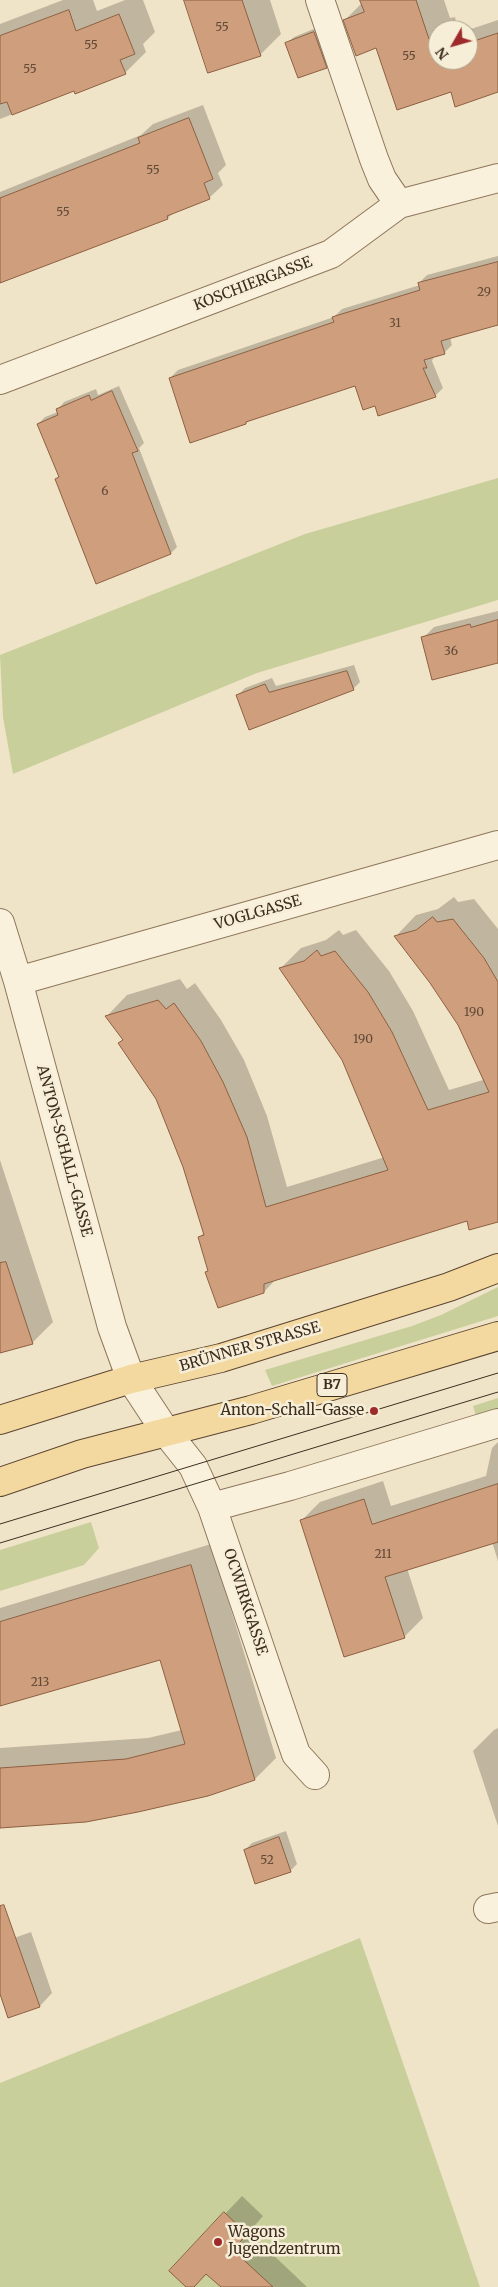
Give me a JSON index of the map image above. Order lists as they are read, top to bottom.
{
  "streets": {
    "main road": ["BRÜNNER STRASSE", "B7"],
    "street": [
      "KOSCHIERGASSE",
      "VOGLGASSE",
      "ANTON-SCHALL-GASSE",
      "OCWIRKGASSE"
    ]
  },
  "crossings": [
    ["VOGLGASSE", "ANTON-SCHALL-GASSE"],
    ["ANTON-SCHALL-GASSE", "BRÜNNER STRASSE"],
    ["ANTON-SCHALL-GASSE", "B7"],
    ["ANTON-SCHALL-GASSE", "OCWIRKGASSE"],
    ["B7", "OCWIRKGASSE"]
  ],
  "places": ["Anton-Schall-Gasse", "Wagons Jugendzentrum"],
  "house_numbers": [
    "55",
    "55",
    "55",
    "55",
    "55",
    "55",
    "29",
    "31",
    "6",
    "36",
    "190",
    "190",
    "211",
    "213",
    "52"
  ],
  "north": "bottom left"
}
